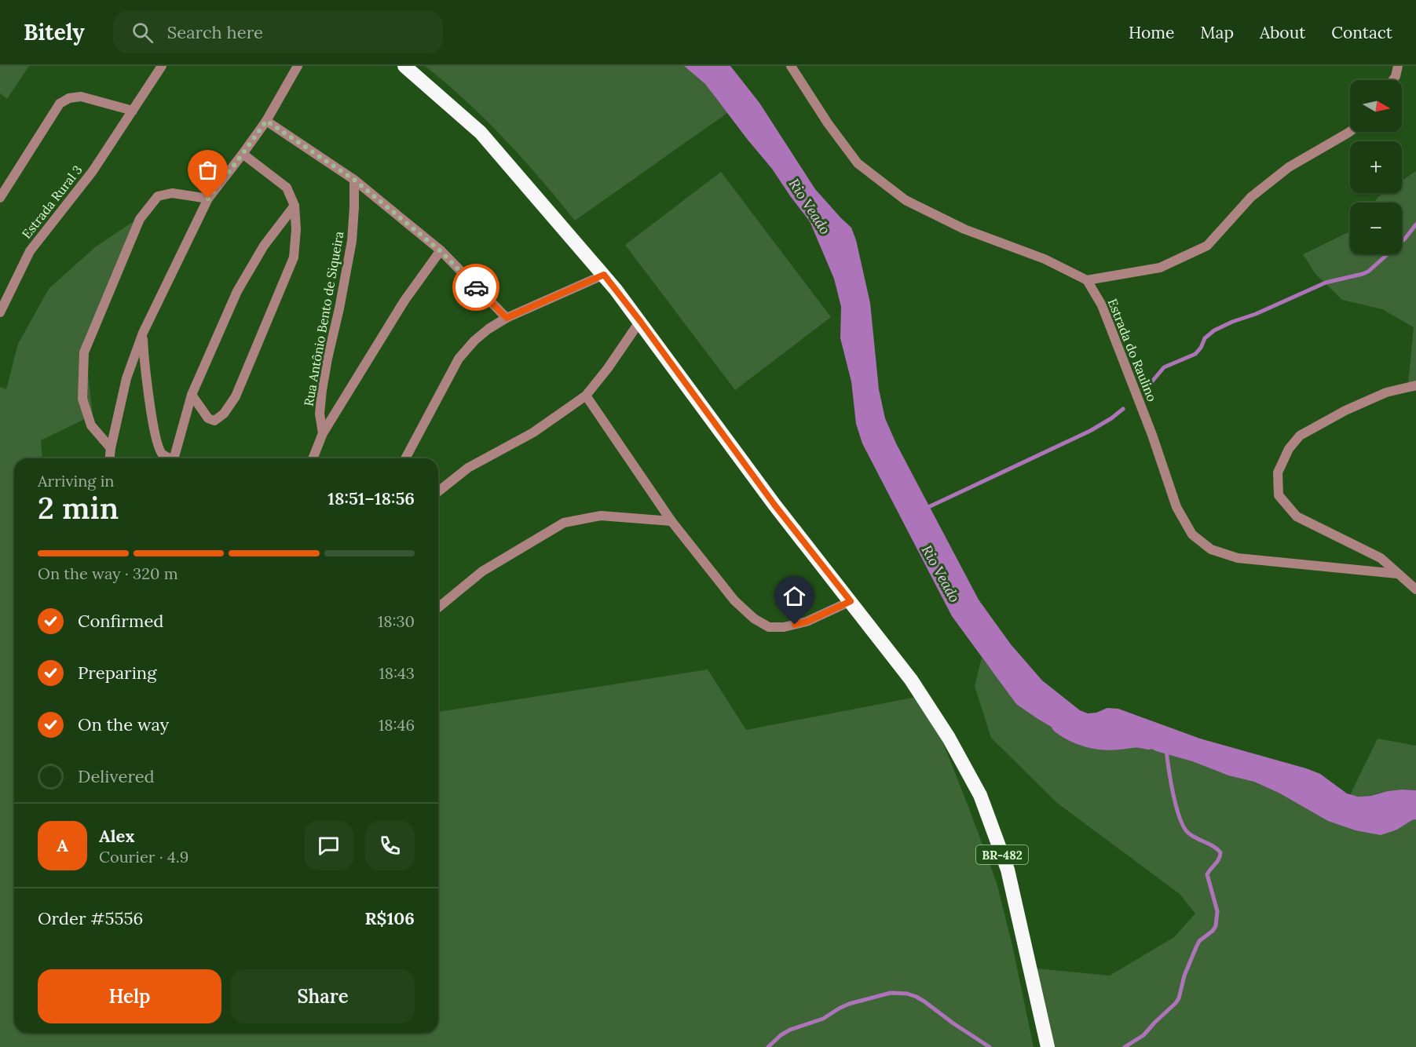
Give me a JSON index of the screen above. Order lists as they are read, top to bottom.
{
  "streets": {
    "highway": ["BR-482"],
    "street": ["Estrada Rural 3", "Rua Antônio Bento de Siqueira", "Estrada do Raulino"]
  },
  "water": ["Rio Veado"],
  "north": "right",
  "page": {
    "header": "Bitely",
    "search": "Search here",
    "nav": [
      "Home",
      "Map",
      "About",
      "Contact"
    ],
    "map_buttons": ["+", "−"],
    "heading": ["2 min", "Arriving in", "18:51–18:56"],
    "panel": [
      "Alex",
      "Courier · 4.9",
      "Order #5556",
      "R$106"
    ],
    "bar": "On the way · 320 m",
    "list": [
      ["Confirmed", "18:30"],
      ["Preparing", "18:43"],
      ["On the way", "18:46"],
      "Delivered"
    ],
    "round": "A",
    "buttons": ["Help", "Share"]
  }
}
